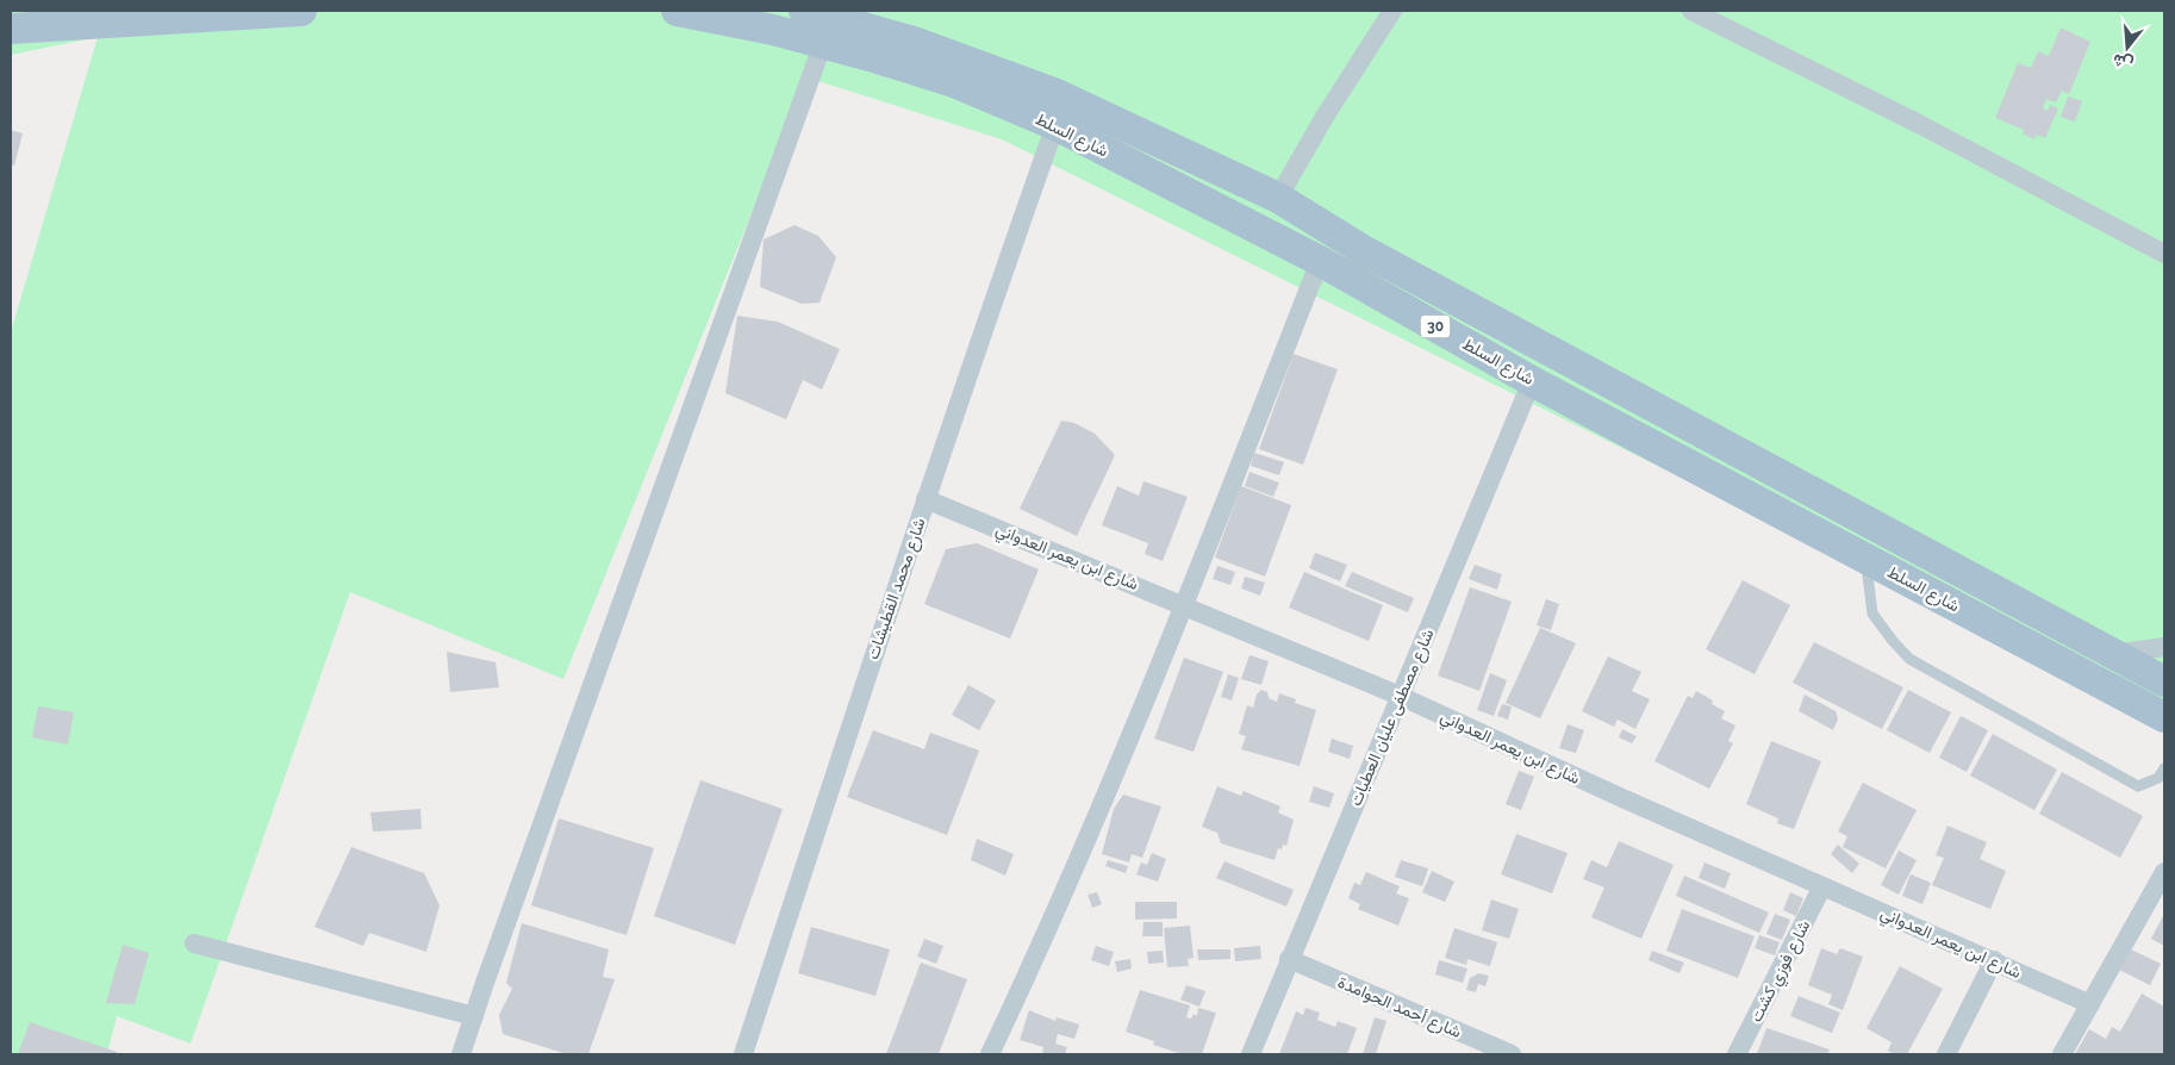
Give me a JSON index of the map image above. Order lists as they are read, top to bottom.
{
  "streets": {
    "main road": ["شارع السلط", "30"],
    "street": [
      "شارع ابن يعمر العدواني",
      "شارع محمد القطيشات",
      "شارع مصطفى عليان العطيات",
      "شارع فوزي كشت",
      "شارع أحمد الحوامدة"
    ]
  },
  "crossings": [
    ["شارع السلط", "شارع محمد القطيشات"],
    ["شارع السلط", "شارع مصطفى عليان العطيات"],
    ["شارع ابن يعمر العدواني", "شارع محمد القطيشات"],
    ["شارع ابن يعمر العدواني", "شارع مصطفى عليان العطيات"],
    ["شارع ابن يعمر العدواني", "شارع فوزي كشت"],
    ["شارع مصطفى عليان العطيات", "شارع أحمد الحوامدة"]
  ],
  "north": "bottom"
}
